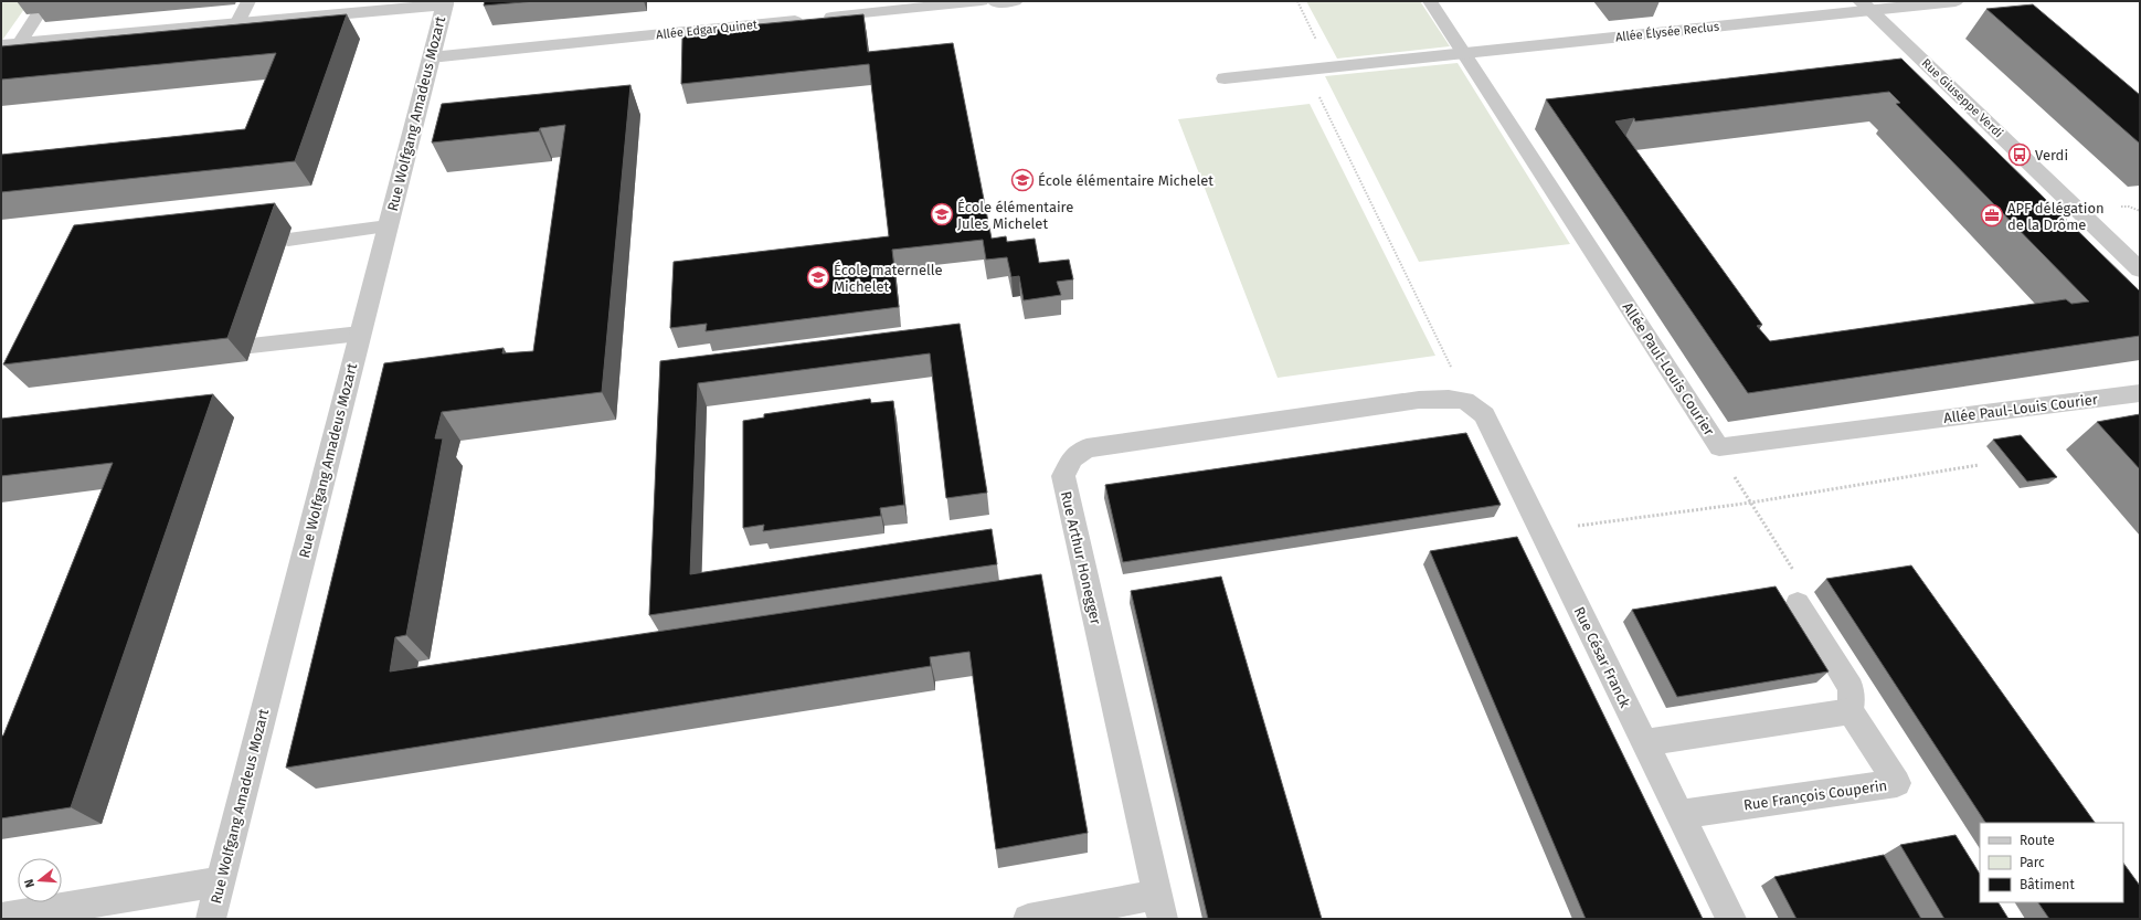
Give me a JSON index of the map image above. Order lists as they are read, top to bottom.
{
  "streets": {
    "street": [
      "Allée Élysée Reclus",
      "Rue Giuseppe Verdi",
      "Rue Wolfgang Amadeus Mozart",
      "Rue Arthur Honegger",
      "Rue César Franck",
      "Rue François Couperin"
    ],
    "lane": ["Allée Edgar Quinet", "Allée Paul-Louis Courier"]
  },
  "crossings": [
    ["Allée Edgar Quinet", "Rue Wolfgang Amadeus Mozart"],
    ["Allée Élysée Reclus", "Rue Giuseppe Verdi"],
    ["Allée Élysée Reclus", "Allée Paul-Louis Courier"],
    ["Rue Arthur Honegger", "Rue César Franck"],
    ["Rue César Franck", "Rue François Couperin"]
  ],
  "places": {
    "bus stop": ["Verdi"],
    "school or university": ["École élémentaire Michelet", "École élémentaire Jules Michelet", "École maternelle Michelet"],
    "office": ["APF délégation de la Drôme"]
  },
  "legend": ["Route", "Parc", "Bâtiment"],
  "north": "left"
}
